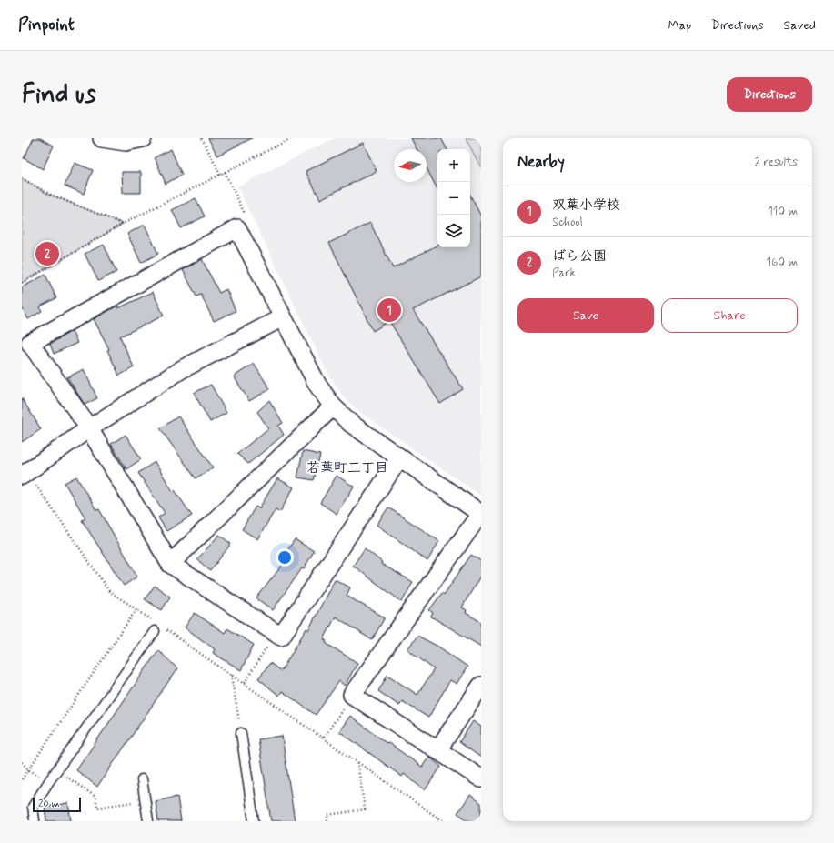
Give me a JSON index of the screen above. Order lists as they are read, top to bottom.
{
  "districts": ["若葉町三丁目"],
  "scale_bar": "20 m",
  "north": "left",
  "page": {
    "header": "Pinpoint",
    "nav": ["Map", "Directions", "Saved"],
    "buttons": [
      "Directions",
      ["Save", "Share"]
    ],
    "title": "Find us",
    "heading": ["Nearby", "2 results"],
    "map_buttons": ["+", "−"],
    "list": [
      {
        "mark": "1",
        "name": "双葉小学校",
        "note": "School",
        "value": "110 m"
      },
      {
        "mark": "2",
        "name": "ばら公園",
        "note": "Park",
        "value": "160 m"
      }
    ],
    "pins": ["2", "1"],
    "scale": "20 m"
  }
}
